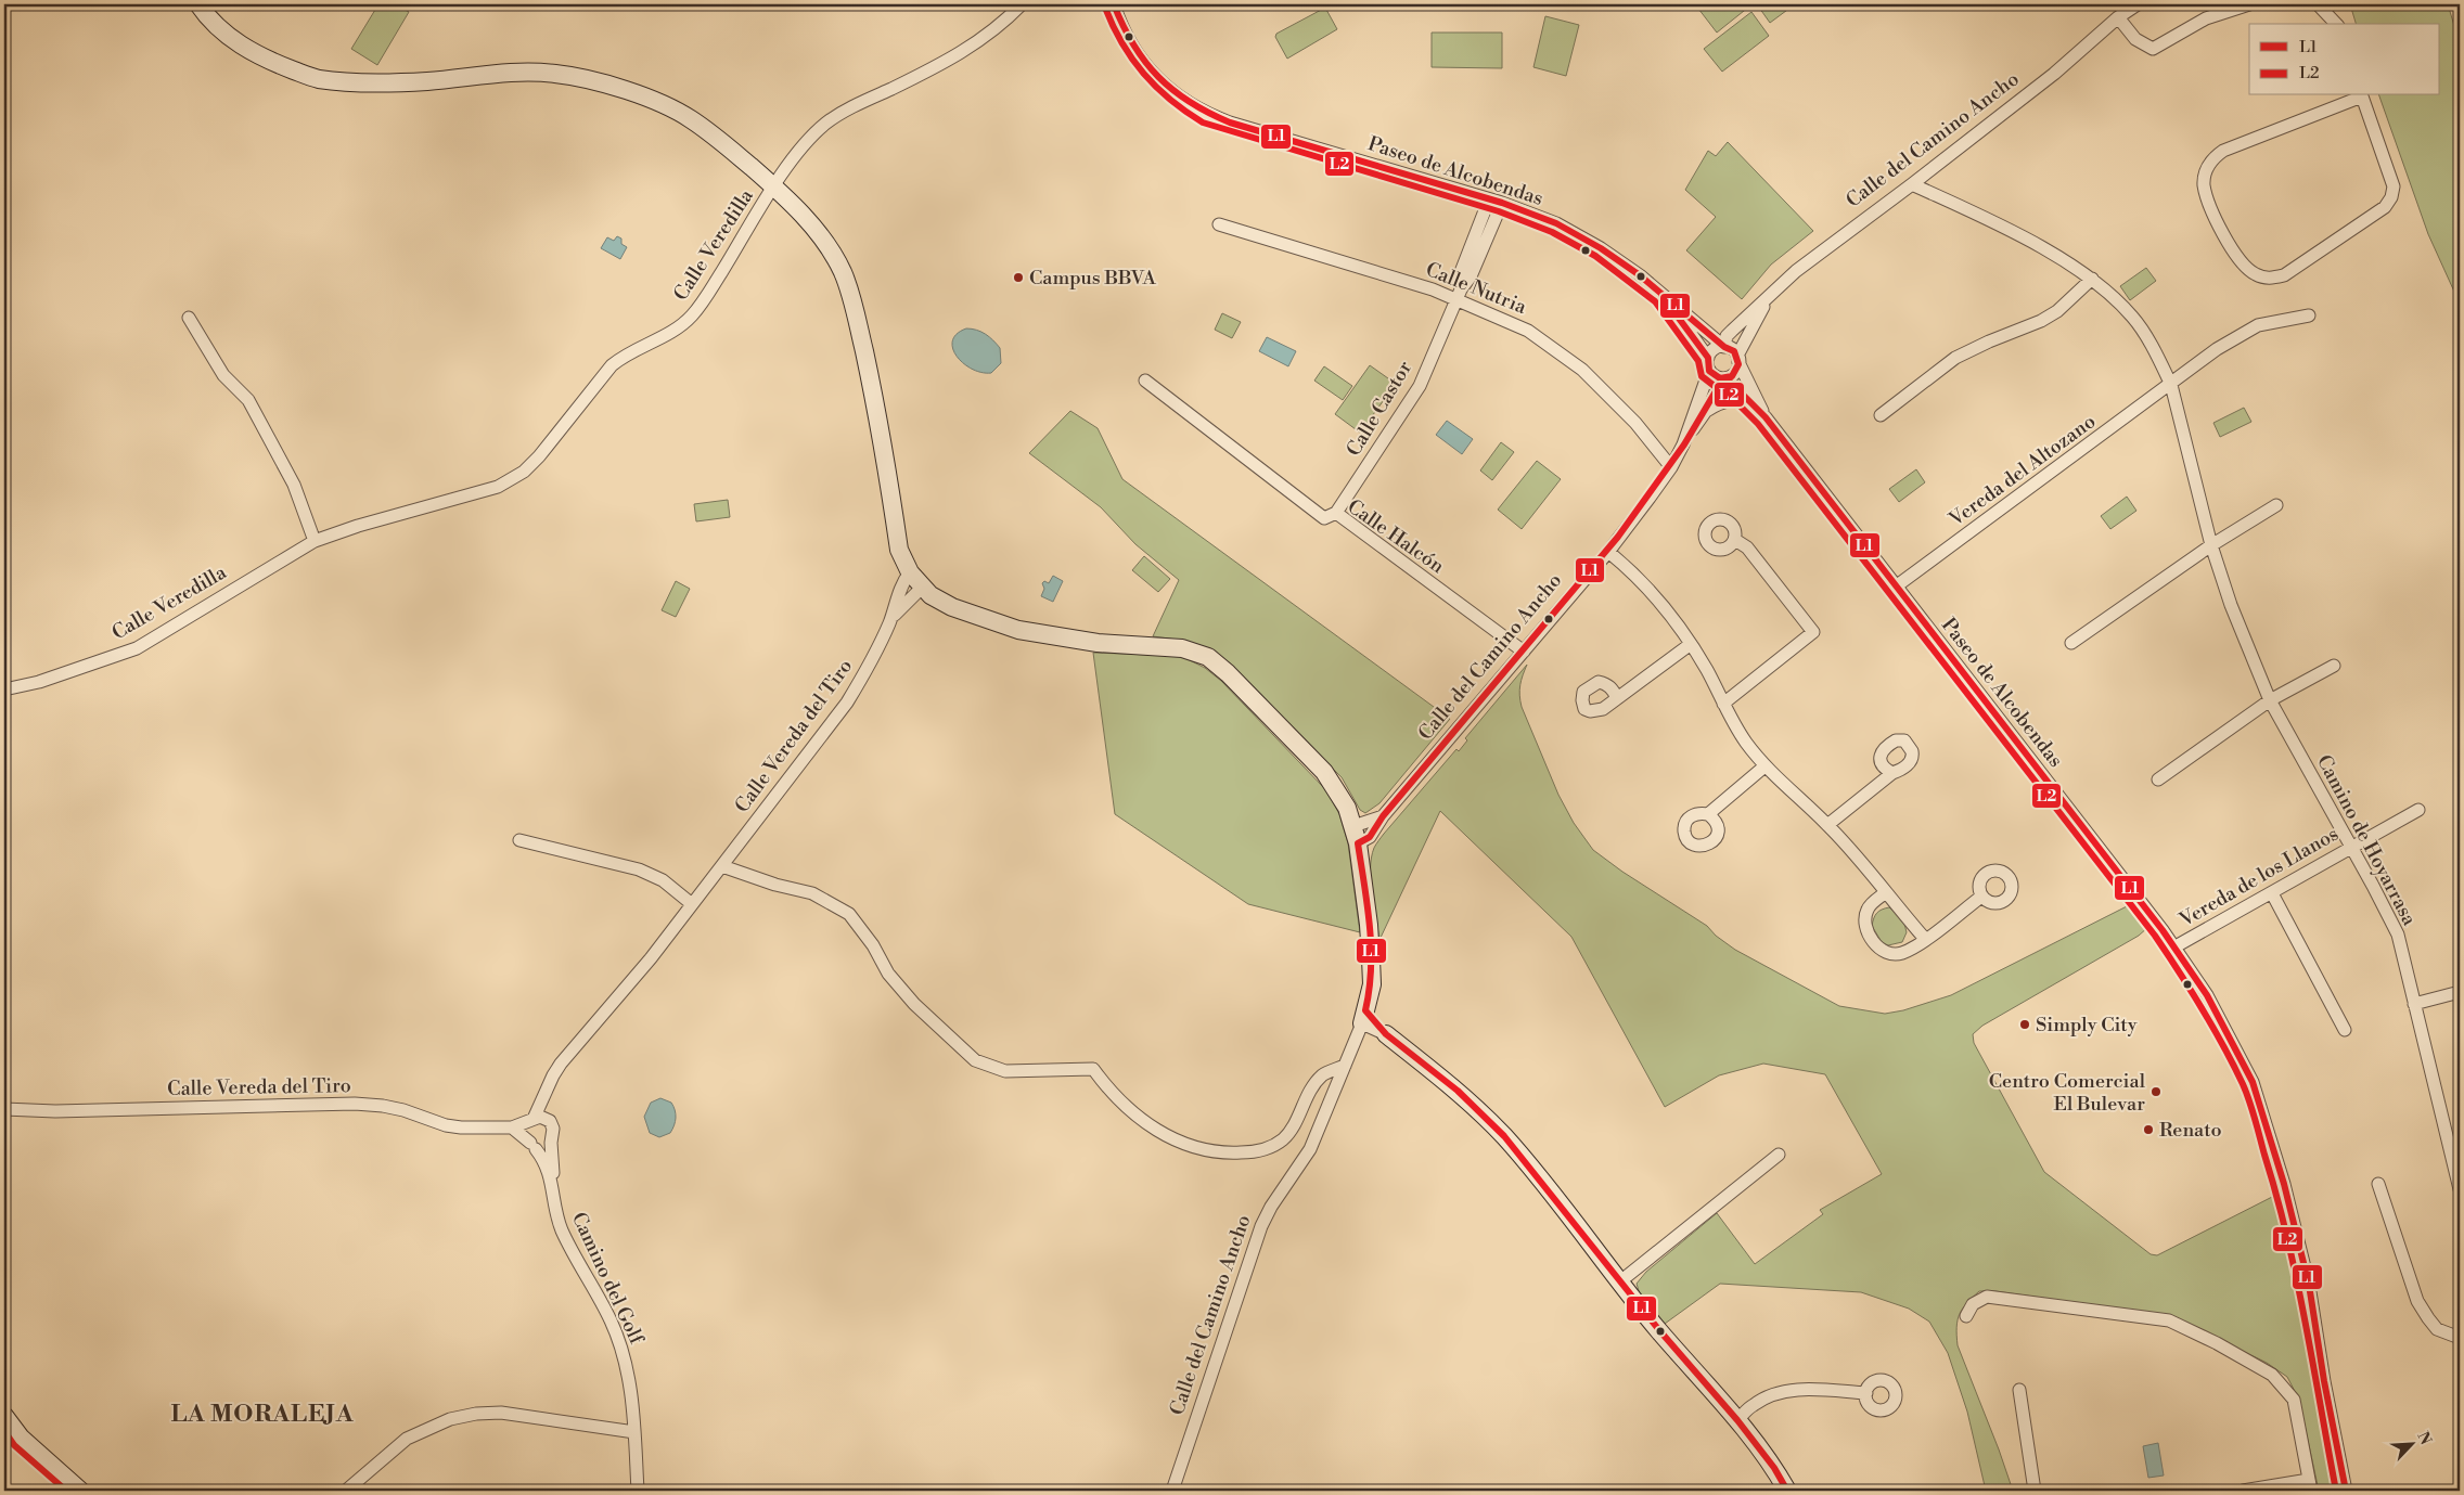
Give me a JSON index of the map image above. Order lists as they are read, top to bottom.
{
  "streets": {
    "street": [
      "Calle del Camino Ancho",
      "Paseo de Alcobendas",
      "Calle Veredilla",
      "Calle Nutria",
      "Calle Castor",
      "Vereda del Altozano",
      "Calle Halcón",
      "Calle Vereda del Tiro",
      "Camino de Hoyarrasa",
      "Vereda de los Llanos",
      "Camino del Golf"
    ]
  },
  "crossings": [
    ["Calle del Camino Ancho", "Paseo de Alcobendas"],
    ["Calle del Camino Ancho", "Calle Nutria"],
    ["Calle del Camino Ancho", "Calle Halcón"],
    ["Calle del Camino Ancho", "Camino de Hoyarrasa"],
    ["Paseo de Alcobendas", "Calle Castor"],
    ["Paseo de Alcobendas", "Vereda del Altozano"],
    ["Paseo de Alcobendas", "Vereda de los Llanos"],
    ["Calle Nutria", "Calle Castor"],
    ["Calle Castor", "Calle Halcón"],
    ["Vereda del Altozano", "Camino de Hoyarrasa"],
    ["Calle Vereda del Tiro", "Camino del Golf"],
    ["Camino de Hoyarrasa", "Vereda de los Llanos"]
  ],
  "districts": ["LA MORALEJA"],
  "places": [
    "Campus BBVA",
    "Simply City",
    "Centro Comercial El Bulevar",
    "Renato"
  ],
  "lines": ["transit line L1", "transit line L2"],
  "legend": ["L1", "L2"],
  "north": "top right"
}
